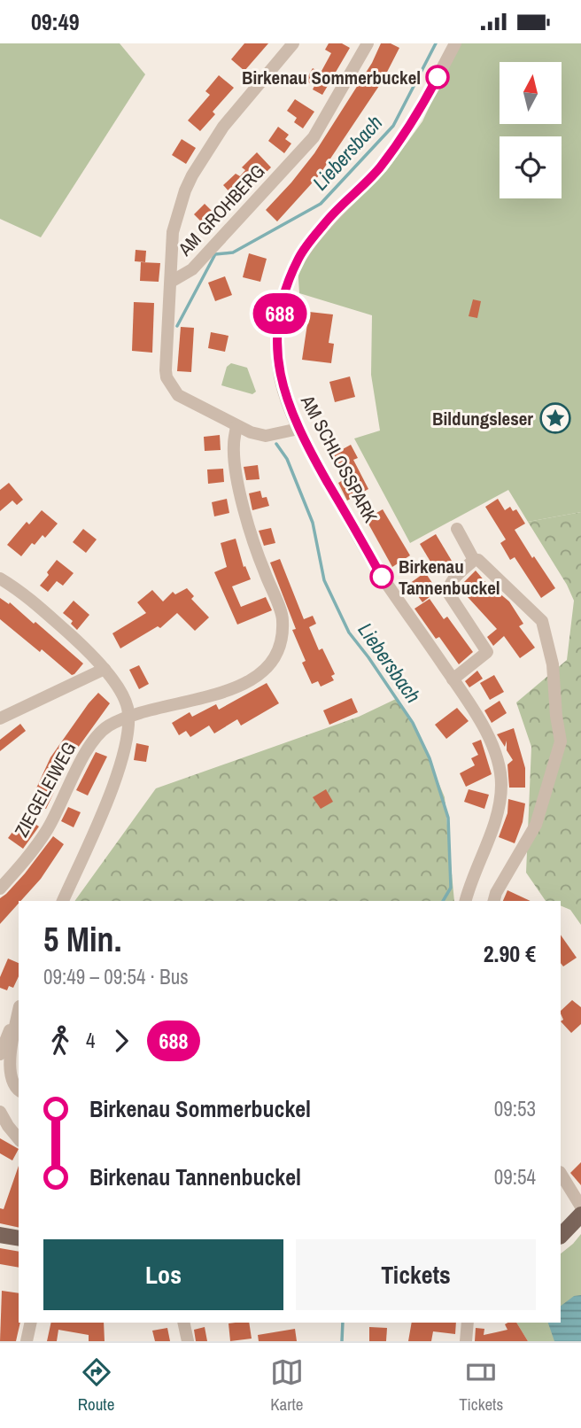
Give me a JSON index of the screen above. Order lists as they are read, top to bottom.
{
  "streets": {
    "street": ["AM GROHBERG", "AM SCHLOSSPARK", "ZIEGELEIWEG"]
  },
  "water": ["Liebersbach"],
  "places": {
    "other": ["Birkenau Sommerbuckel", "Birkenau Tannenbuckel"],
    "place": ["Bildungsleser"]
  },
  "lines": ["bus line 688"],
  "north": "top",
  "page": {
    "status": "09:49",
    "on_map": "688",
    "heading": ["5 Min.", "09:49 – 09:54 · Bus", "2.90 €"],
    "legs": ["4", "688"],
    "list": [
      {
        "name": "Birkenau Sommerbuckel",
        "value": "09:53"
      },
      {
        "name": "Birkenau Tannenbuckel",
        "value": "09:54"
      }
    ],
    "buttons": ["Los", "Tickets"],
    "tabs": ["Route", "Karte", "Tickets"]
  }
}
